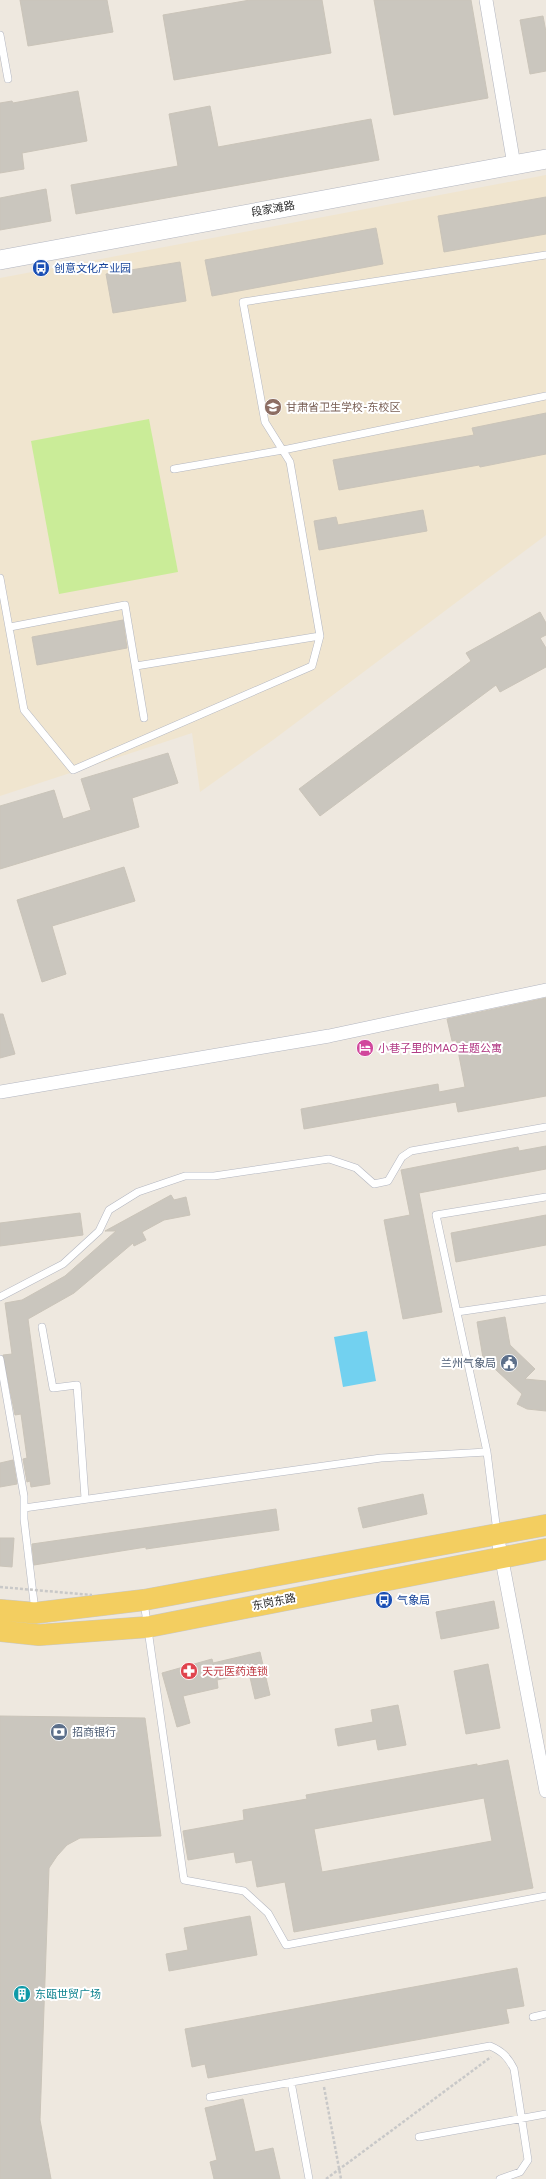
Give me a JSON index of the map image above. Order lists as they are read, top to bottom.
{
  "streets": {
    "main road": ["段家滩路", "东岗东路"]
  },
  "places": {
    "bus stop": ["创意文化产业园", "气象局"],
    "school or university": ["甘肃省卫生学校-东校区"],
    "hotel": ["小巷子里的MAO主题公寓"],
    "public building": ["兰州气象局"],
    "pharmacy": ["天元医药连锁"],
    "bank": ["招商银行"],
    "building": ["东瓯世贸广场"]
  }
}
